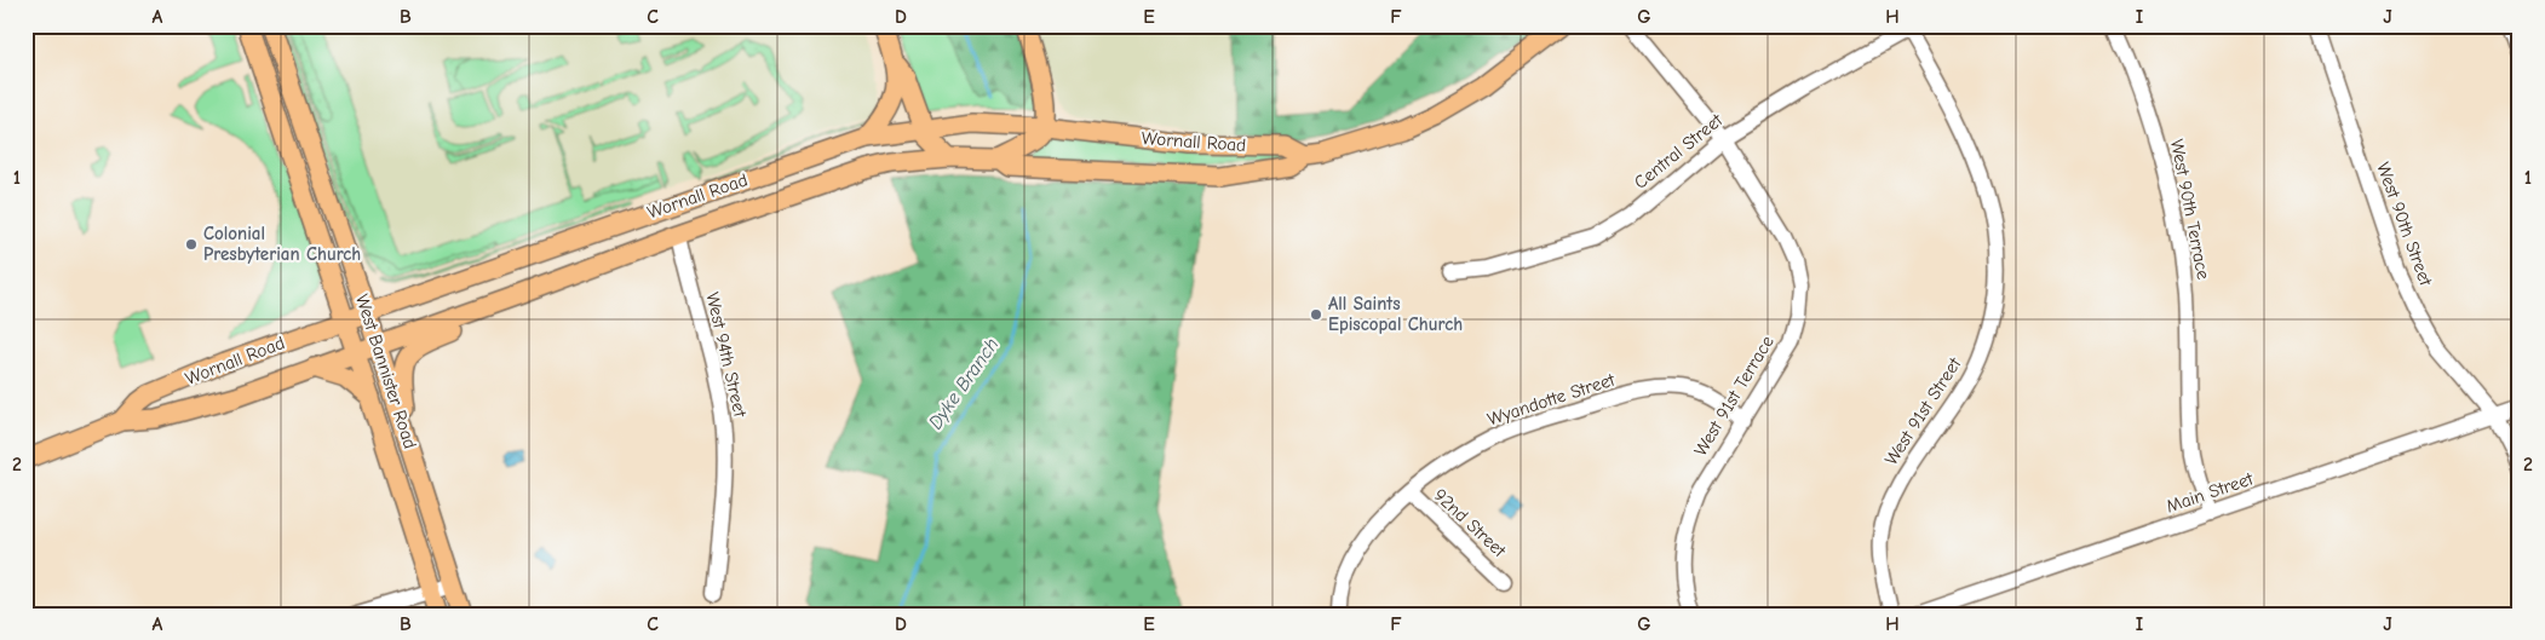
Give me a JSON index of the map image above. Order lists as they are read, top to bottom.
{
  "streets": {
    "main road": ["Wornall Road", "West Bannister Road"],
    "street": [
      "Central Street",
      "West 90th Terrace",
      "West 90th Street",
      "West 94th Street",
      "West 91st Terrace",
      "Wyandotte Street",
      "West 91st Street",
      "Main Street",
      "92nd Street"
    ]
  },
  "crossings": [
    ["Wornall Road", "West 94th Street"],
    ["Wornall Road", "West Bannister Road"],
    ["Central Street", "West 91st Terrace"],
    ["Central Street", "West 91st Street"],
    ["West 90th Terrace", "Main Street"],
    ["West 90th Street", "Main Street"],
    ["West 91st Terrace", "Wyandotte Street"],
    ["Wyandotte Street", "92nd Street"]
  ],
  "water": ["Dyke Branch"],
  "places": ["Colonial Presbyterian Church", "All Saints Episcopal Church"],
  "grid": {
    "columns": [
      "A",
      "B",
      "C",
      "D",
      "E",
      "F",
      "G",
      "H",
      "I",
      "J"
    ],
    "rows": ["1", "2"]
  }
}
